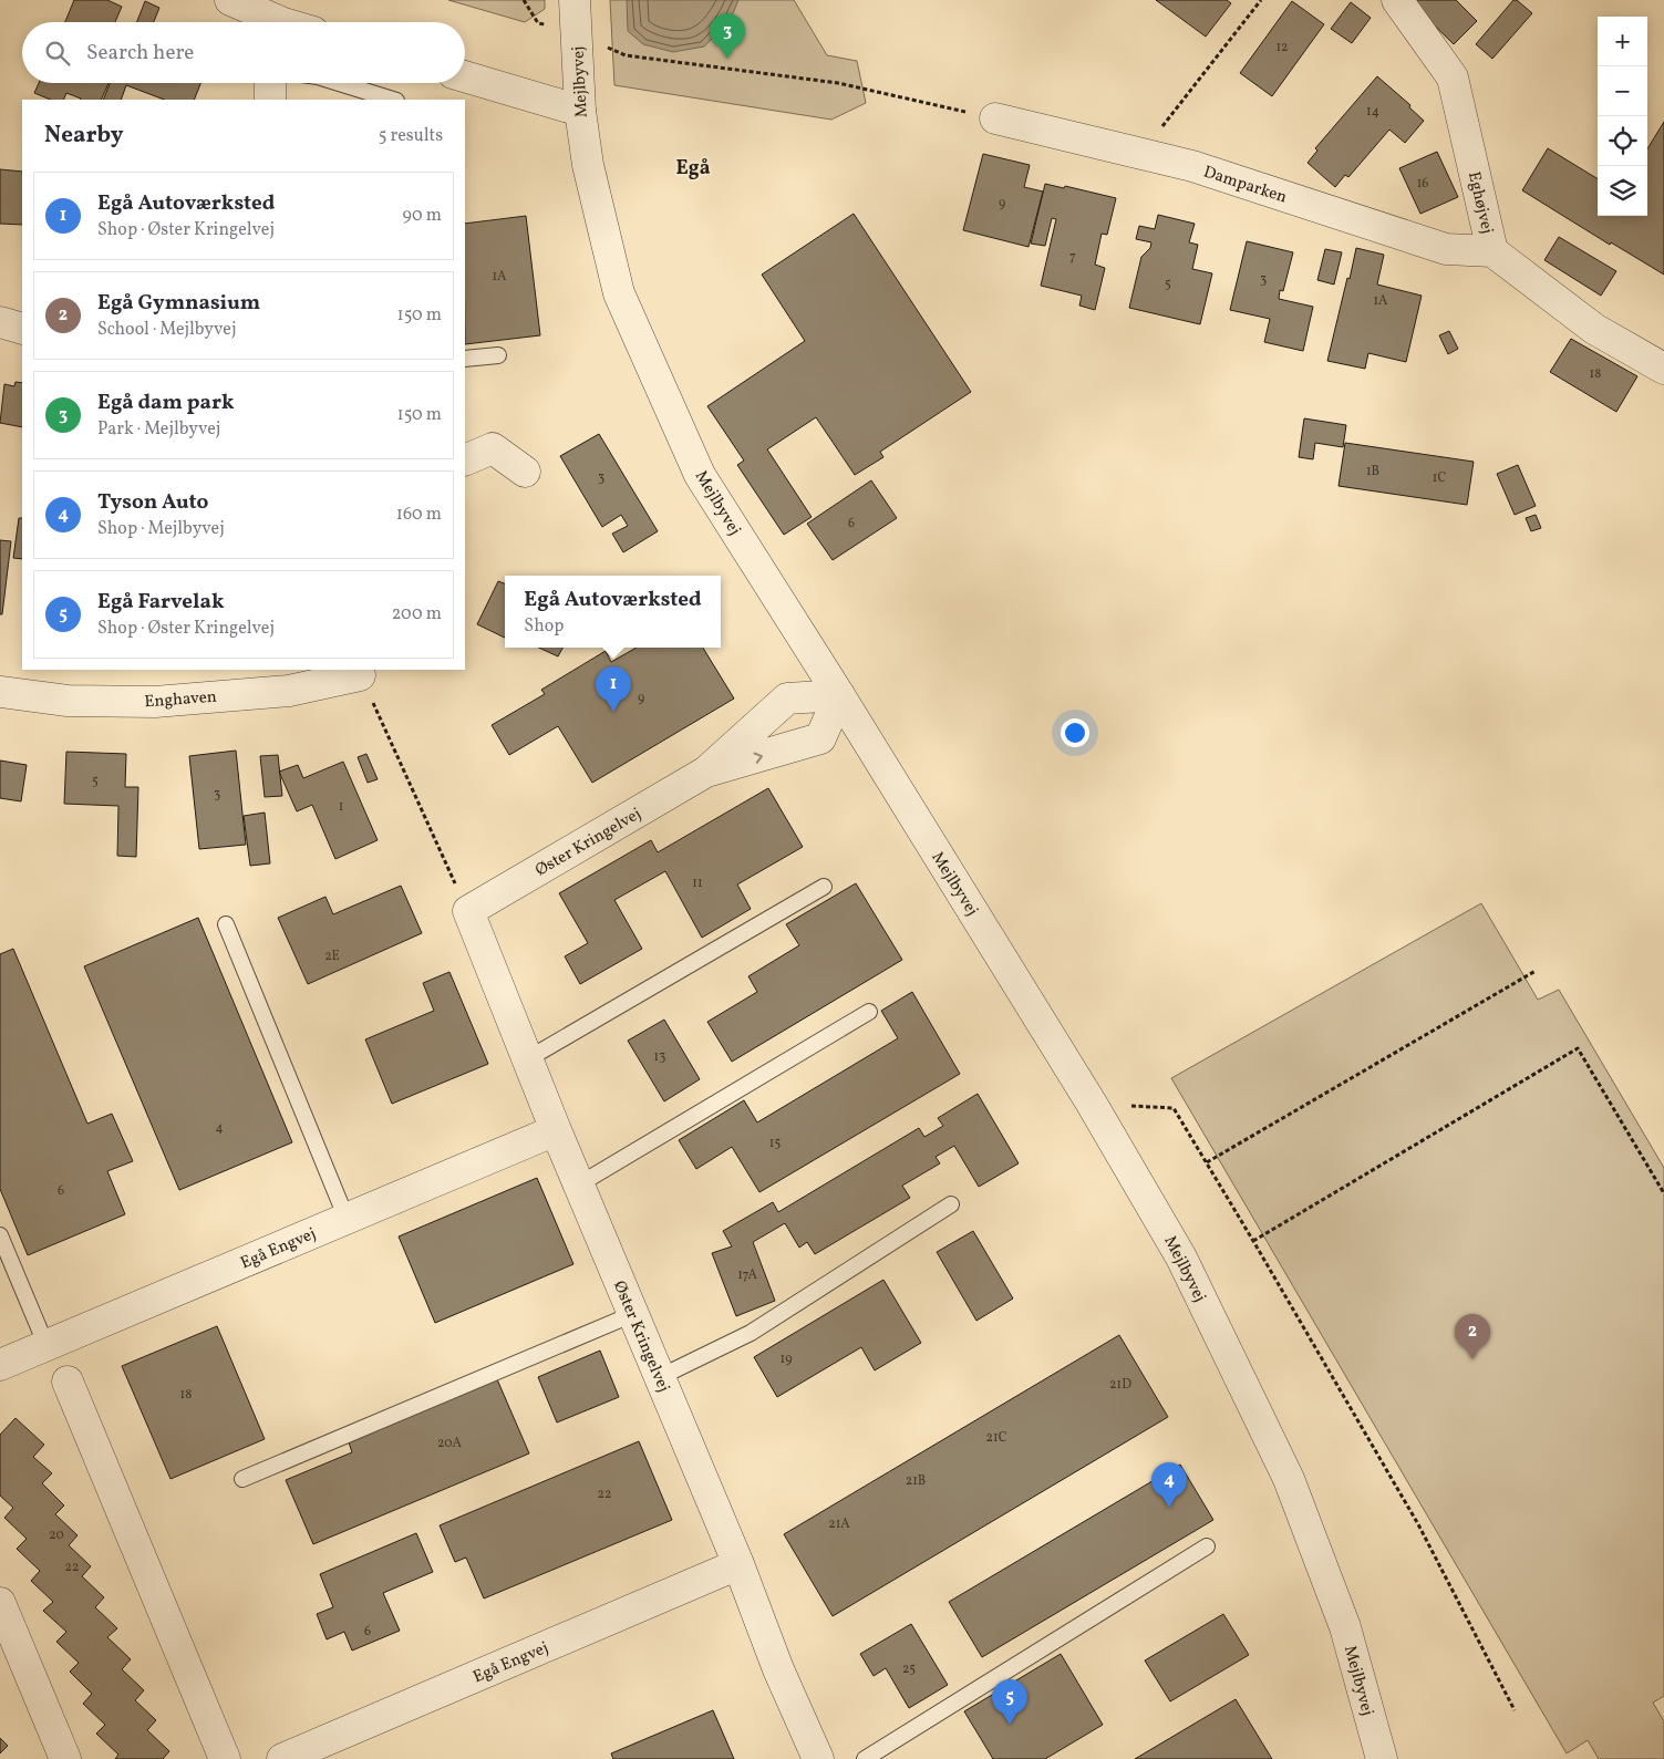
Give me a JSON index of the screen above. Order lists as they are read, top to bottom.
{
  "streets": {
    "street": [
      "Mejlbyvej",
      "Damparken",
      "Eghøjvej",
      "Enghaven",
      "Øster Kringelvej",
      "Egå Engvej"
    ]
  },
  "crossings": [
    ["Mejlbyvej", "Øster Kringelvej"],
    ["Damparken", "Eghøjvej"],
    ["Øster Kringelvej", "Egå Engvej"]
  ],
  "districts": ["Egå"],
  "house_numbers": [
    "12",
    "14",
    "16",
    "9",
    "7",
    "1A",
    "3",
    "5",
    "1A",
    "18",
    "1B",
    "3",
    "1C",
    "6",
    "9",
    "5",
    "3",
    "1",
    "11",
    "2E",
    "13",
    "4",
    "15",
    "6",
    "17A",
    "19",
    "21D",
    "18",
    "21C",
    "20A",
    "21B",
    "22",
    "21A",
    "20",
    "22",
    "6",
    "25"
  ],
  "page": {
    "pins": [
      "3",
      "1",
      "2",
      "4",
      "5"
    ],
    "map_buttons": ["+", "−"],
    "search": "Search here",
    "heading": ["Nearby", "5 results"],
    "list": [
      {
        "mark": "1",
        "name": "Egå Autoværksted",
        "note": "Shop · Øster Kringelvej",
        "value": "90 m"
      },
      {
        "mark": "2",
        "name": "Egå Gymnasium",
        "note": "School · Mejlbyvej",
        "value": "150 m"
      },
      {
        "mark": "3",
        "name": "Egå dam park",
        "note": "Park · Mejlbyvej",
        "value": "150 m"
      },
      {
        "mark": "4",
        "name": "Tyson Auto",
        "note": "Shop · Mejlbyvej",
        "value": "160 m"
      },
      {
        "mark": "5",
        "name": "Egå Farvelak",
        "note": "Shop · Øster Kringelvej",
        "value": "200 m"
      }
    ],
    "popup": ["Egå Autoværksted", "Shop"]
  }
}
